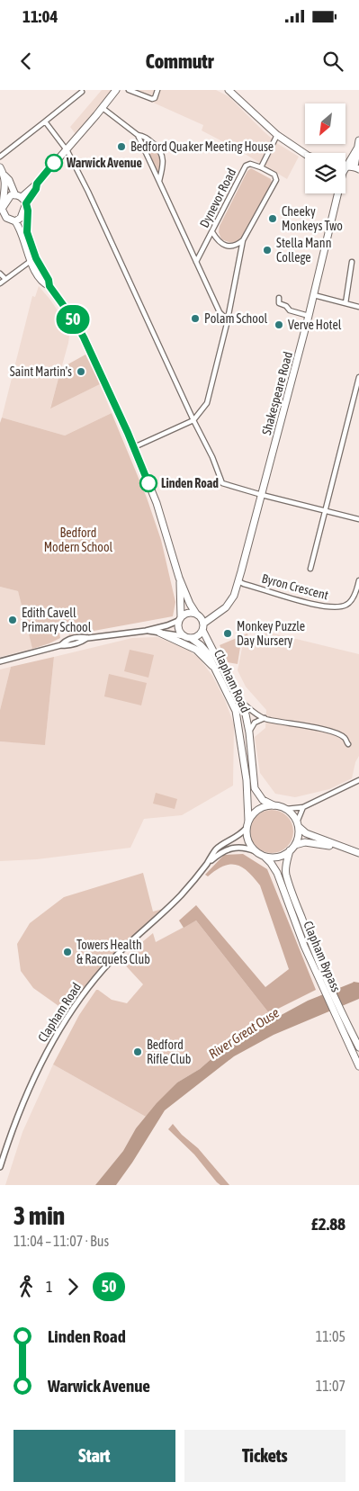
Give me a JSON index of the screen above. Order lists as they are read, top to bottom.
{
  "streets": {
    "main road": ["Shakespeare Road", "Clapham Road", "Clapham Bypass"],
    "street": ["Dynevor Road", "Byron Crescent"]
  },
  "crossings": [
    ["Shakespeare Road", "Byron Crescent"],
    ["Shakespeare Road", "Clapham Road"],
    ["Clapham Road", "Clapham Bypass"]
  ],
  "water": ["River Great Ouse"],
  "parks": ["Bedford Modern School"],
  "places": [
    "Bedford Quaker Meeting House",
    "Warwick Avenue",
    "Cheeky Monkeys Two",
    "Stella Mann College",
    "Polam School",
    "Verve Hotel",
    "Saint Martin's",
    "Linden Road",
    "Edith Cavell Primary School",
    "Monkey Puzzle Day Nursery",
    "Towers Health & Racquets Club",
    "Bedford Rifle Club"
  ],
  "lines": ["bus line 50"],
  "north": "bottom left",
  "page": {
    "status": "11:04",
    "header": "Commutr",
    "on_map": "50",
    "heading": ["3 min", "11:04 – 11:07 · Bus", "£2.88"],
    "legs": ["1", "50"],
    "list": [
      {
        "name": "Linden Road",
        "value": "11:05"
      },
      {
        "name": "Warwick Avenue",
        "value": "11:07"
      }
    ],
    "buttons": ["Start", "Tickets"]
  }
}
